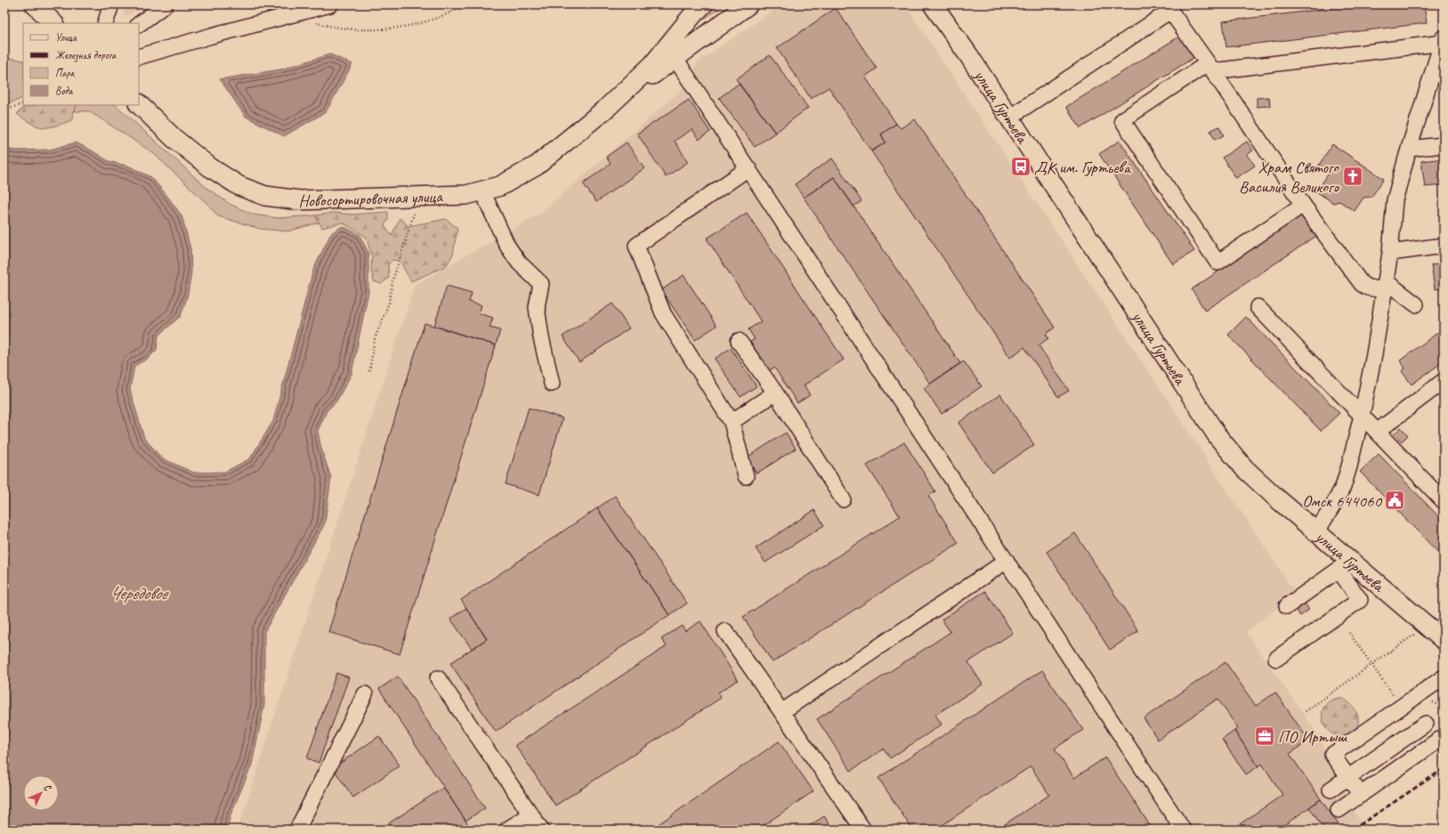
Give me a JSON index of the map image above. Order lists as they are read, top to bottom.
{
  "streets": {
    "main road": ["улица Гуртьева", "Новосортировочная улица"]
  },
  "water": ["Чередовое"],
  "places": {
    "bus stop": ["ДК им. Гуртьева"],
    "church": ["Храм Святого Василия Великого"],
    "public building": ["Омск 644060"],
    "office": ["ПО Иртыш"]
  },
  "legend": [
    "Улица",
    "Железная дорога",
    "Парк",
    "Вода"
  ],
  "north": "top right"
}
